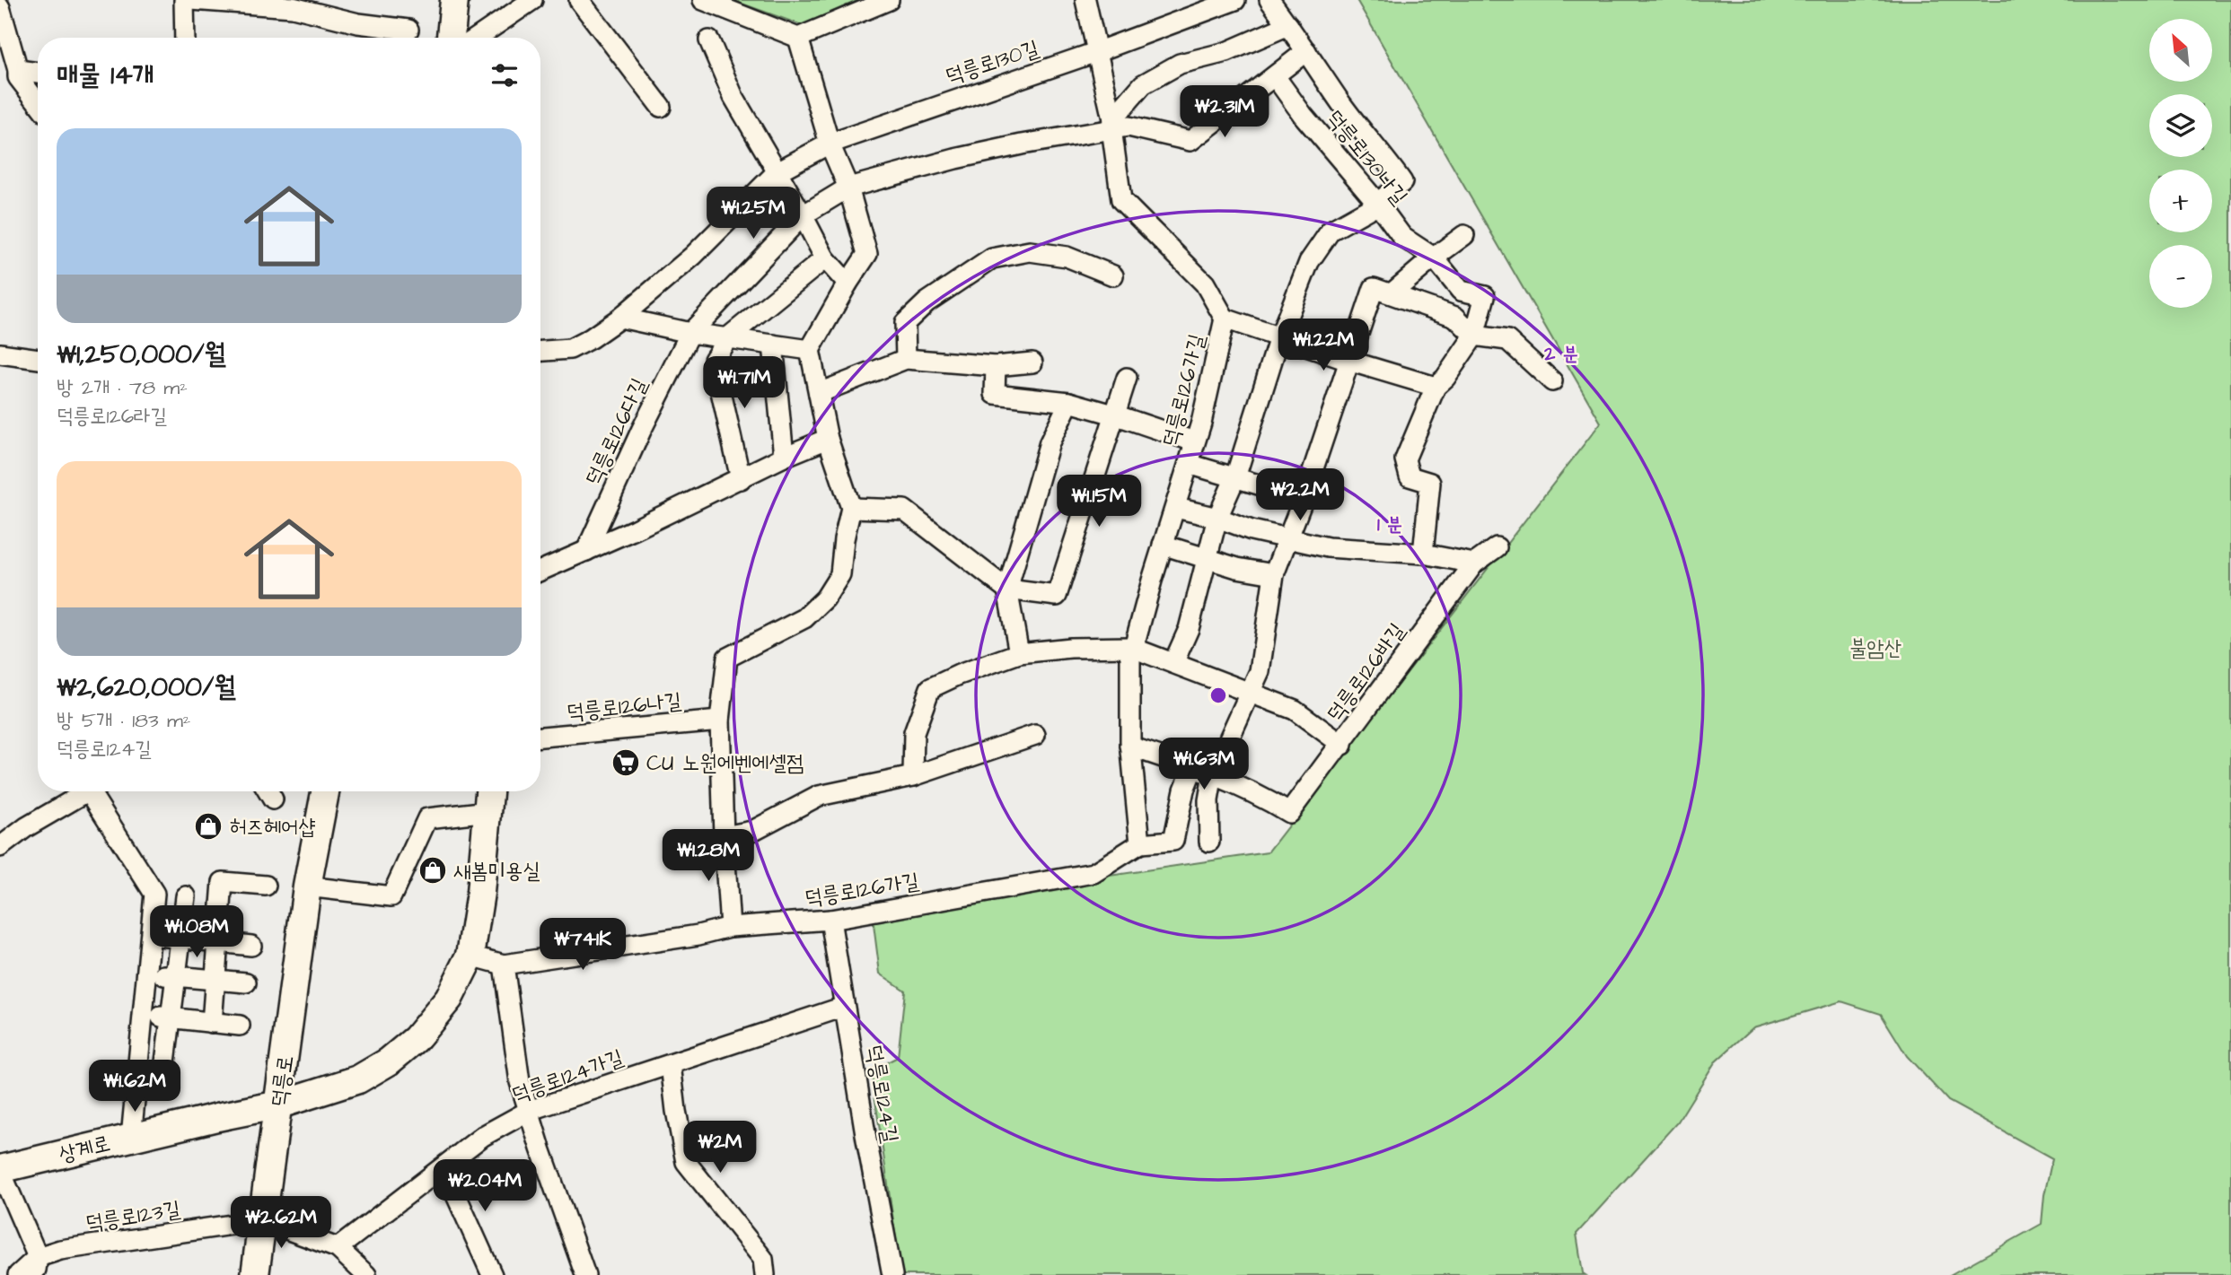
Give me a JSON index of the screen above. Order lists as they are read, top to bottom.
{
  "streets": {
    "main road": ["덕릉로", "상계로"],
    "street": [
      "덕릉로130길",
      "덕릉로130나길",
      "덕릉로126가길",
      "덕릉로126다길",
      "덕릉로126바길",
      "덕릉로126나길",
      "덕릉로124가길",
      "덕릉로124길",
      "덕릉로123길"
    ]
  },
  "crossings": [
    ["덕릉로126가길", "덕릉로126바길"],
    ["덕릉로126가길", "덕릉로124길"],
    ["덕릉로126가길", "상계로"],
    ["덕릉로124가길", "덕릉로124길"],
    ["덕릉로", "상계로"],
    ["덕릉로", "덕릉로123길"]
  ],
  "parks": ["불암산"],
  "places": {
    "supermarket": ["CU 노원에벤에셀점"],
    "shop": ["허즈헤어샵", "새봄미용실"]
  },
  "north": "top left",
  "page": {
    "map_buttons": ["+", "−"],
    "heading": "매물 14개",
    "price": [
      "₩2.31M",
      "₩1.25M",
      "₩1.22M",
      "₩1.71M",
      "₩2.2M",
      "₩1.15M",
      "₩1.63M",
      "₩1.28M",
      "₩1.08M",
      "₩741K",
      "₩1.62M",
      "₩2M",
      "₩2.04M",
      "₩2.62M"
    ],
    "list": [
      {
        "name": "₩1,250,000/월",
        "note": "방 2개 · 78 m² · 덕릉로126라길"
      },
      {
        "name": "₩2,620,000/월",
        "note": "방 5개 · 183 m² · 덕릉로124길"
      }
    ]
  },
  "rings": ["2 분", "1 분"]
}
